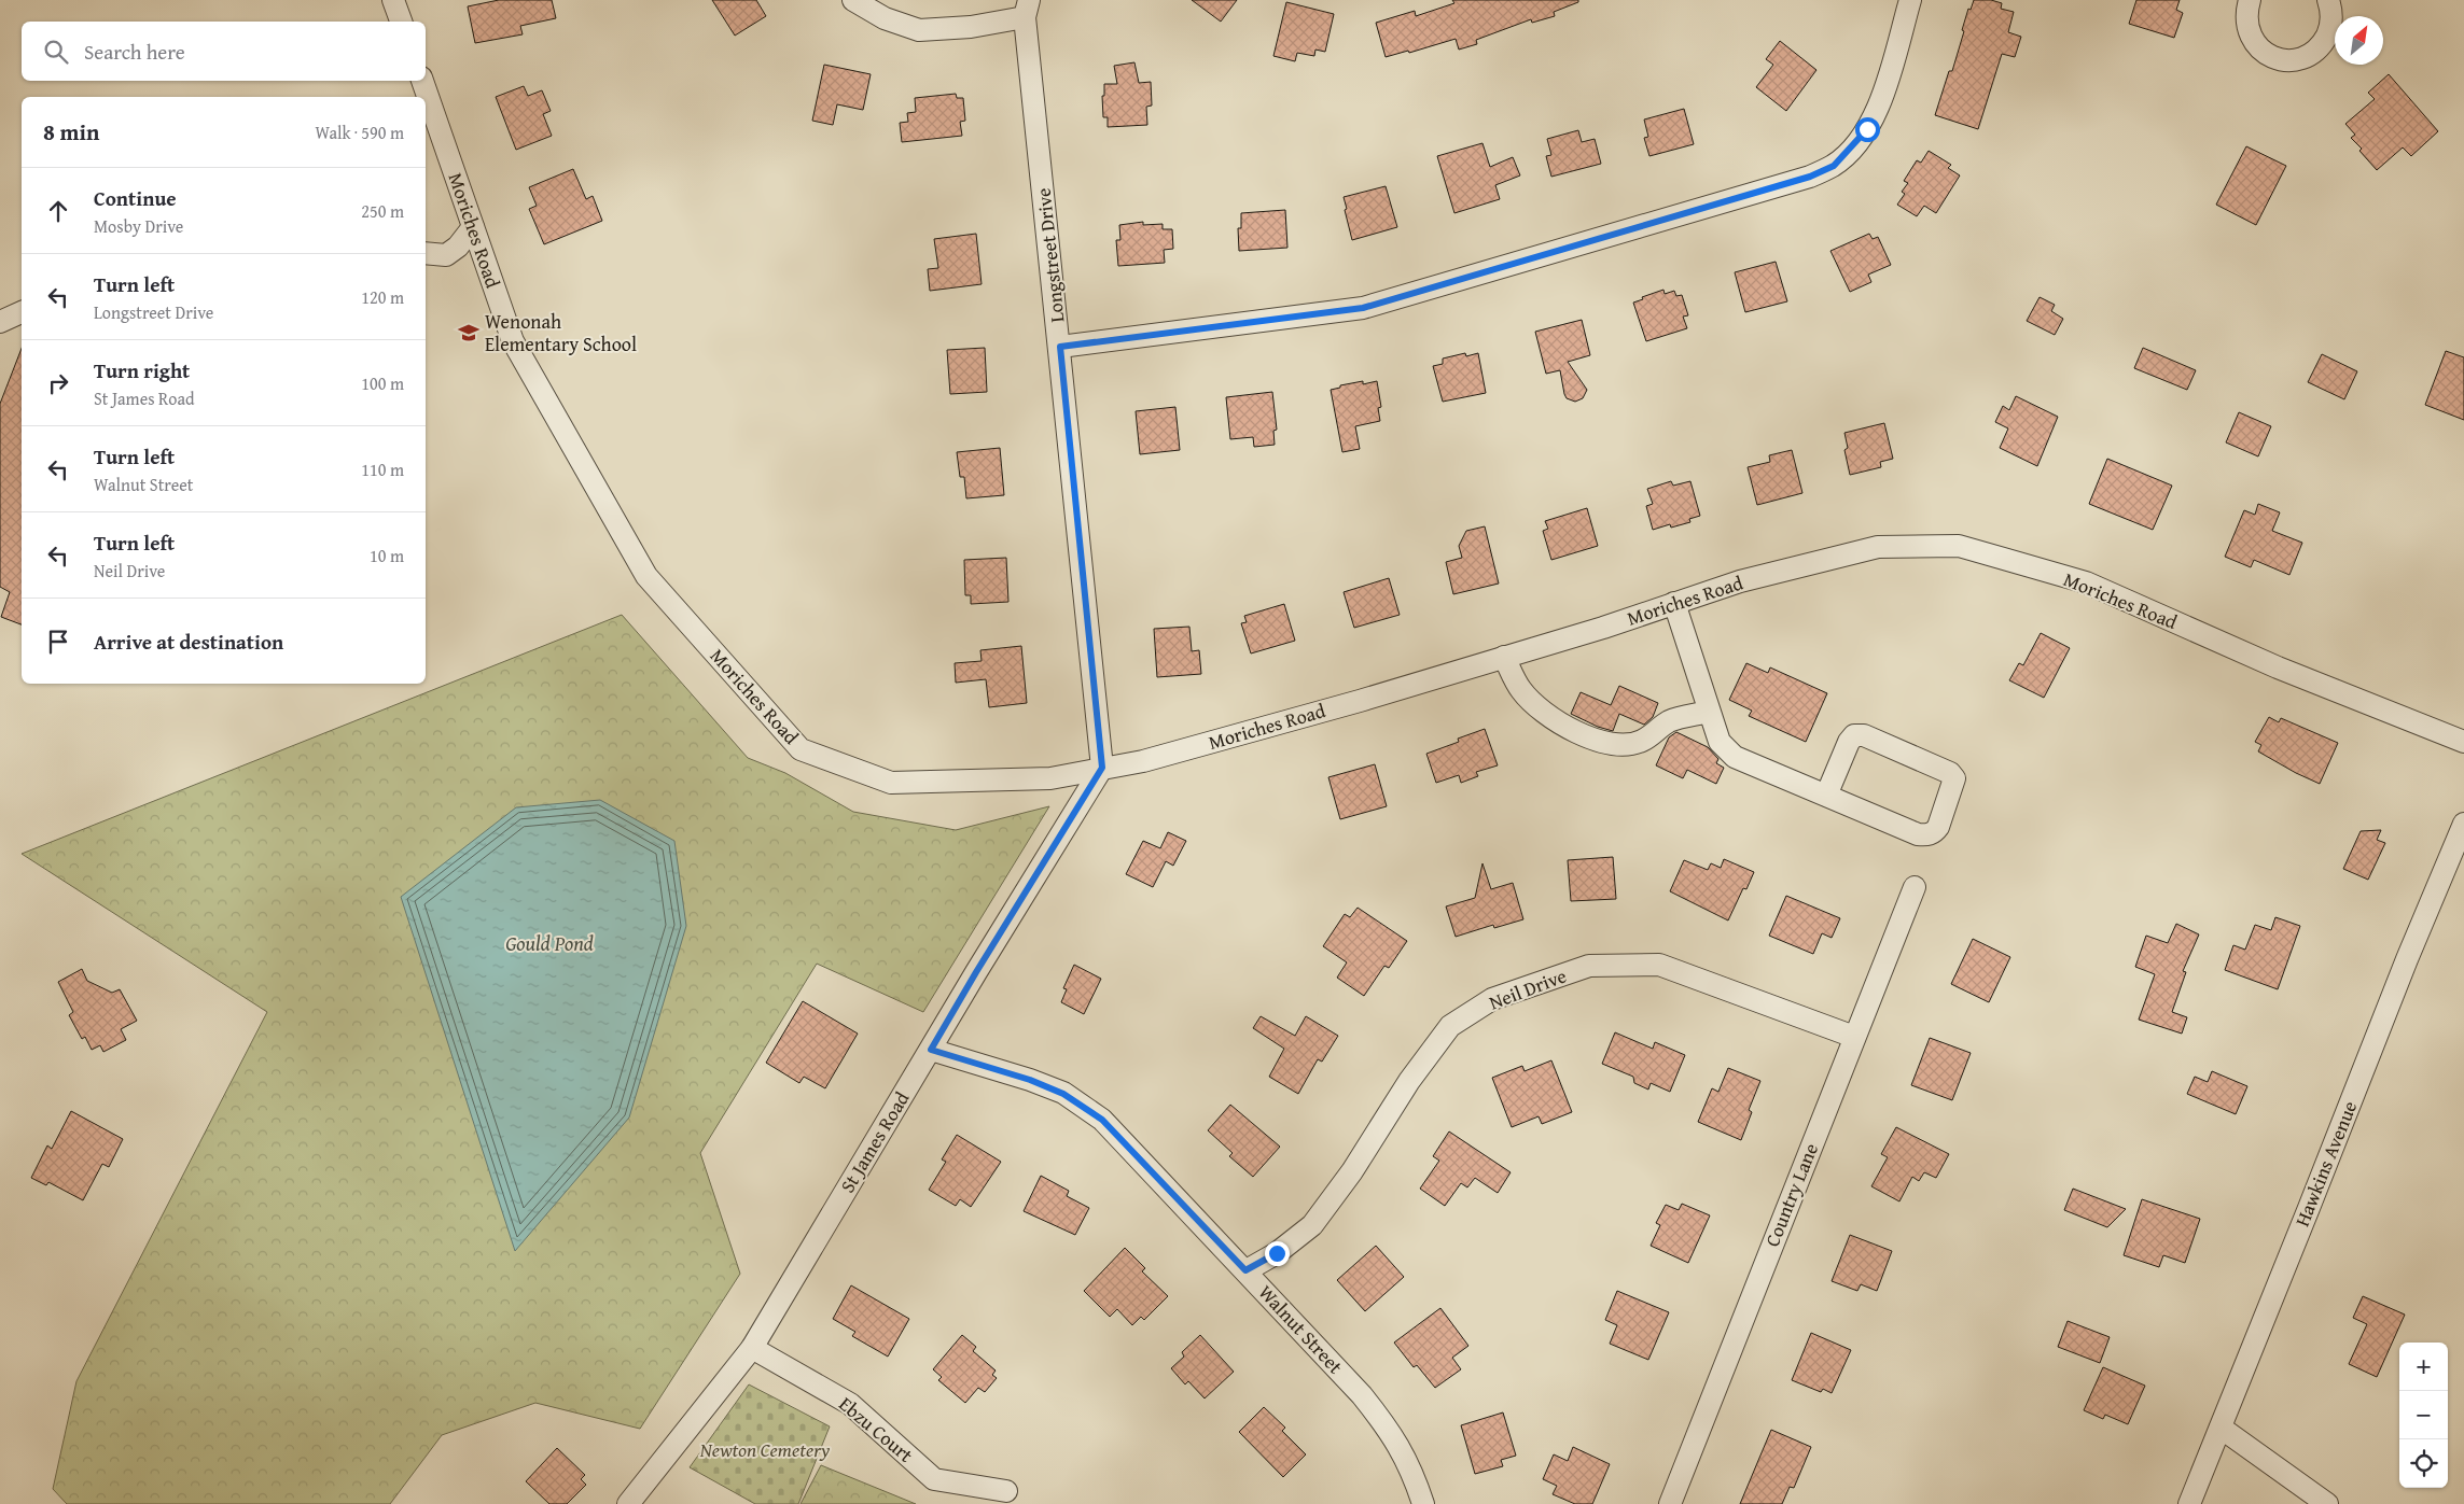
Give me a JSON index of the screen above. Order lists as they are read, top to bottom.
{
  "streets": {
    "street": [
      "Moriches Road",
      "Longstreet Drive",
      "Neil Drive",
      "St James Road",
      "Hawkins Avenue",
      "Country Lane",
      "Walnut Street",
      "Ebzu Court"
    ]
  },
  "crossings": [
    ["Moriches Road", "Longstreet Drive"],
    ["Moriches Road", "St James Road"],
    ["Longstreet Drive", "St James Road"],
    ["Neil Drive", "Country Lane"],
    ["Neil Drive", "Walnut Street"],
    ["St James Road", "Walnut Street"],
    ["St James Road", "Ebzu Court"]
  ],
  "water": ["Gould Pond"],
  "parks": ["Newton Cemetery"],
  "places": {
    "school or university": ["Wenonah Elementary School"]
  },
  "north": "top right",
  "page": {
    "search": "Search here",
    "heading": ["8 min", "Walk · 590 m"],
    "list": [
      ["Continue", "Mosby Drive", "250 m"],
      ["Turn left", "Longstreet Drive", "120 m"],
      ["Turn right", "St James Road", "100 m"],
      ["Turn left", "Walnut Street", "110 m"],
      ["Turn left", "Neil Drive", "10 m"],
      "Arrive at destination"
    ],
    "map_buttons": ["+", "−"]
  }
}
